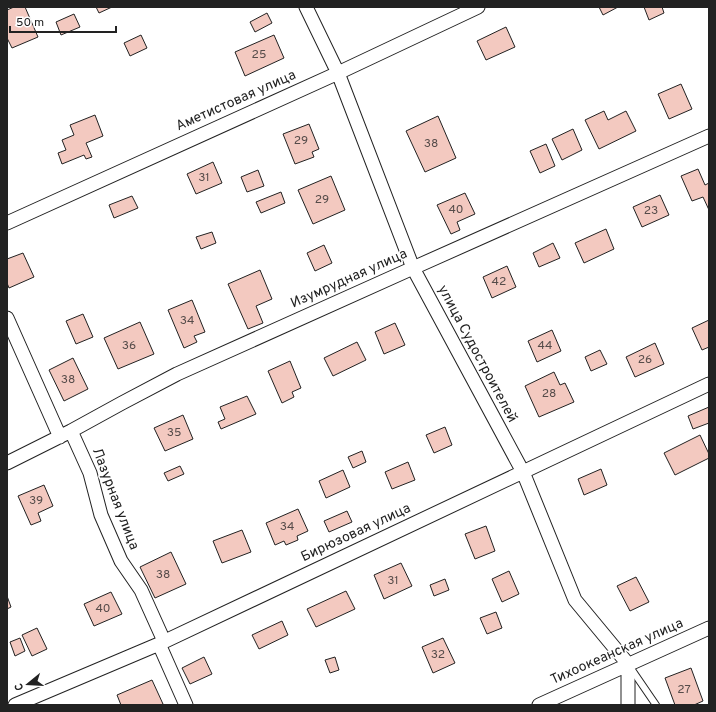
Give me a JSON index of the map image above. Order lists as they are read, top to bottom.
{
  "streets": {
    "street": [
      "Аметистовая улица",
      "Изумрудная улица",
      "улица Судостроителей",
      "Лазурная улица",
      "Бирюзовая улица",
      "Тихоокеанская улица"
    ]
  },
  "crossings": [
    ["Аметистовая улица", "улица Судостроителей"],
    ["Изумрудная улица", "улица Судостроителей"],
    ["Изумрудная улица", "Лазурная улица"],
    ["улица Судостроителей", "Бирюзовая улица"],
    ["улица Судостроителей", "Тихоокеанская улица"],
    ["Лазурная улица", "Бирюзовая улица"]
  ],
  "house_numbers": [
    "25",
    "29",
    "38",
    "31",
    "29",
    "40",
    "23",
    "42",
    "34",
    "36",
    "44",
    "26",
    "38",
    "28",
    "35",
    "39",
    "34",
    "38",
    "31",
    "40",
    "32",
    "27"
  ],
  "scale_bar": "50 m",
  "north": "left"
}
